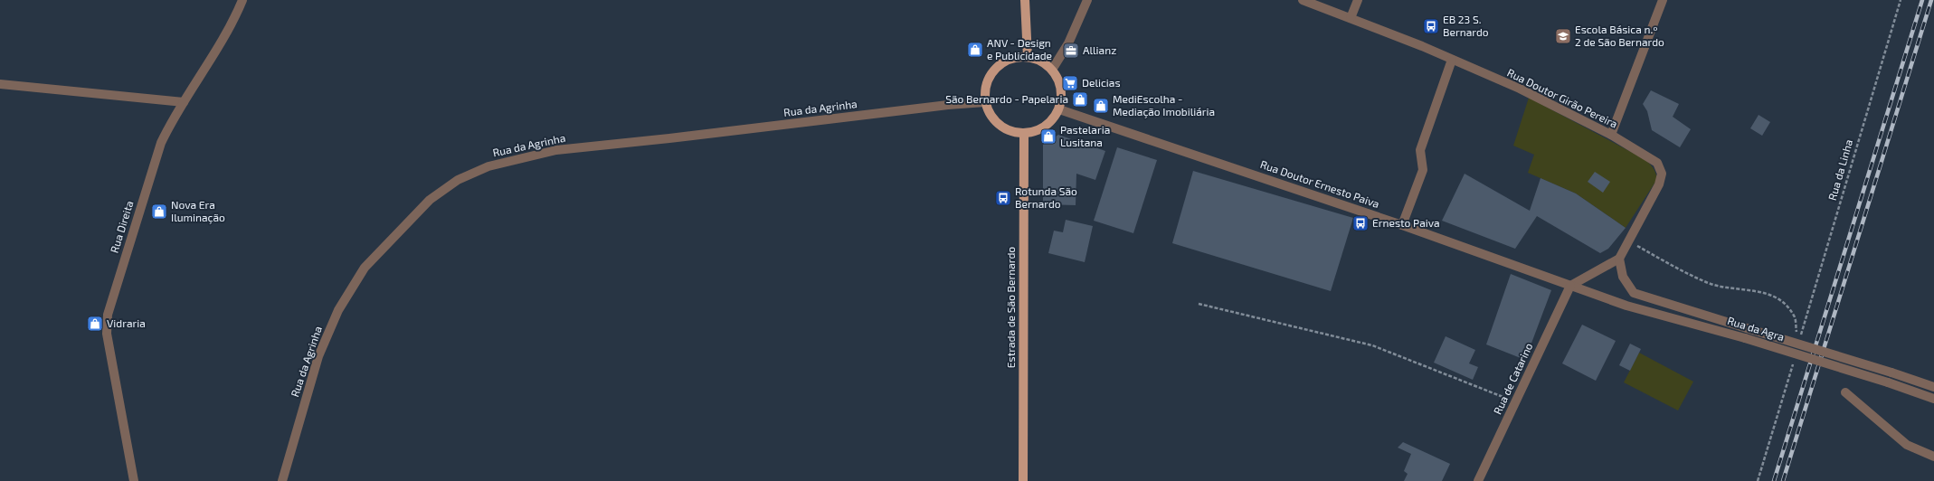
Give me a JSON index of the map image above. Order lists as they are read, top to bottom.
{
  "streets": {
    "main road": ["Estrada de São Bernardo"],
    "street": [
      "Rua Doutor Girão Pereira",
      "Rua da Agrinha",
      "Rua Doutor Ernesto Paiva",
      "Rua Direita",
      "Rua da Agra",
      "Rua de Catarino"
    ],
    "path": ["Rua da Linha"]
  },
  "crossings": [
    ["Rua Doutor Girão Pereira", "Rua da Agra"],
    ["Rua da Agrinha", "Rua Doutor Ernesto Paiva"],
    ["Rua da Agrinha", "Estrada de São Bernardo"],
    ["Rua Doutor Ernesto Paiva", "Estrada de São Bernardo"],
    ["Rua Doutor Ernesto Paiva", "Rua da Agra"],
    ["Rua Doutor Ernesto Paiva", "Rua de Catarino"],
    ["Rua da Agra", "Rua de Catarino"]
  ],
  "places": {
    "bus stop": ["EB 23 S. Bernardo", "Rotunda São Bernardo", "Ernesto Paiva"],
    "school or university": ["Escola Básica n.º 2 de São Bernardo"],
    "shop": [
      "ANV - Design e Publicidade",
      "São Bernardo - Papelaria",
      "MediEscolha - Mediação Imobiliária",
      "Pastelaria Lusitana",
      "Nova Era Iluminação",
      "Vidraria"
    ],
    "office": ["Allianz"],
    "supermarket": ["Delicias"]
  }
}
